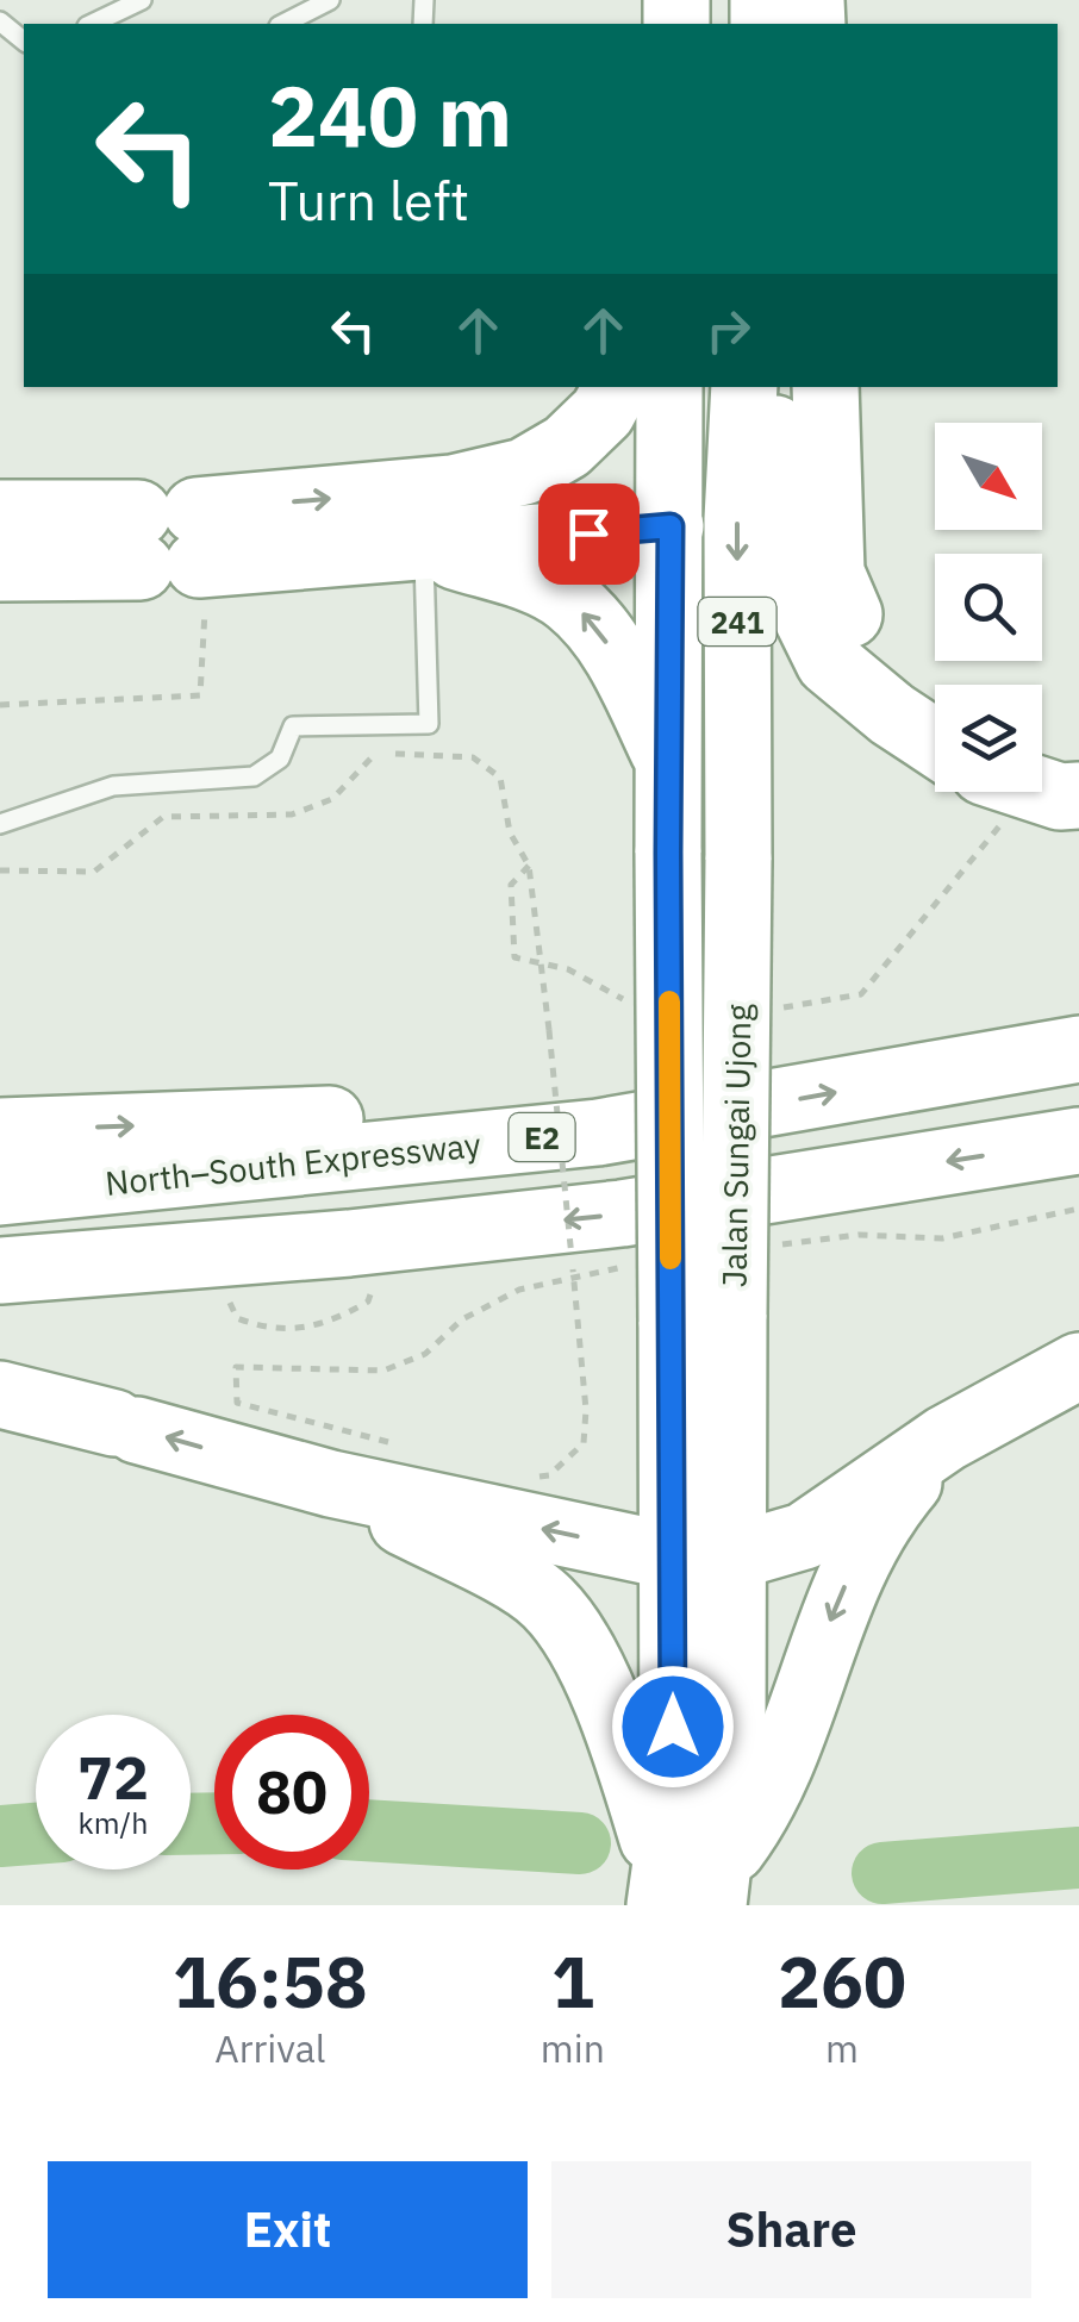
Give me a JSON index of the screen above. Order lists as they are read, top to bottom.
{
  "streets": {
    "highway": [
      "241",
      "E2",
      "Jalan Sungai Ujong",
      "North–South Expressway"
    ]
  },
  "north": "bottom right",
  "page": {
    "turn": ["240 m", "Turn left"],
    "speed": "72 km/h",
    "limit": "80",
    "eta": [
      "16:58",
      "Arrival",
      "1",
      "min",
      "260",
      "m"
    ],
    "buttons": ["Exit", "Share"]
  }
}
